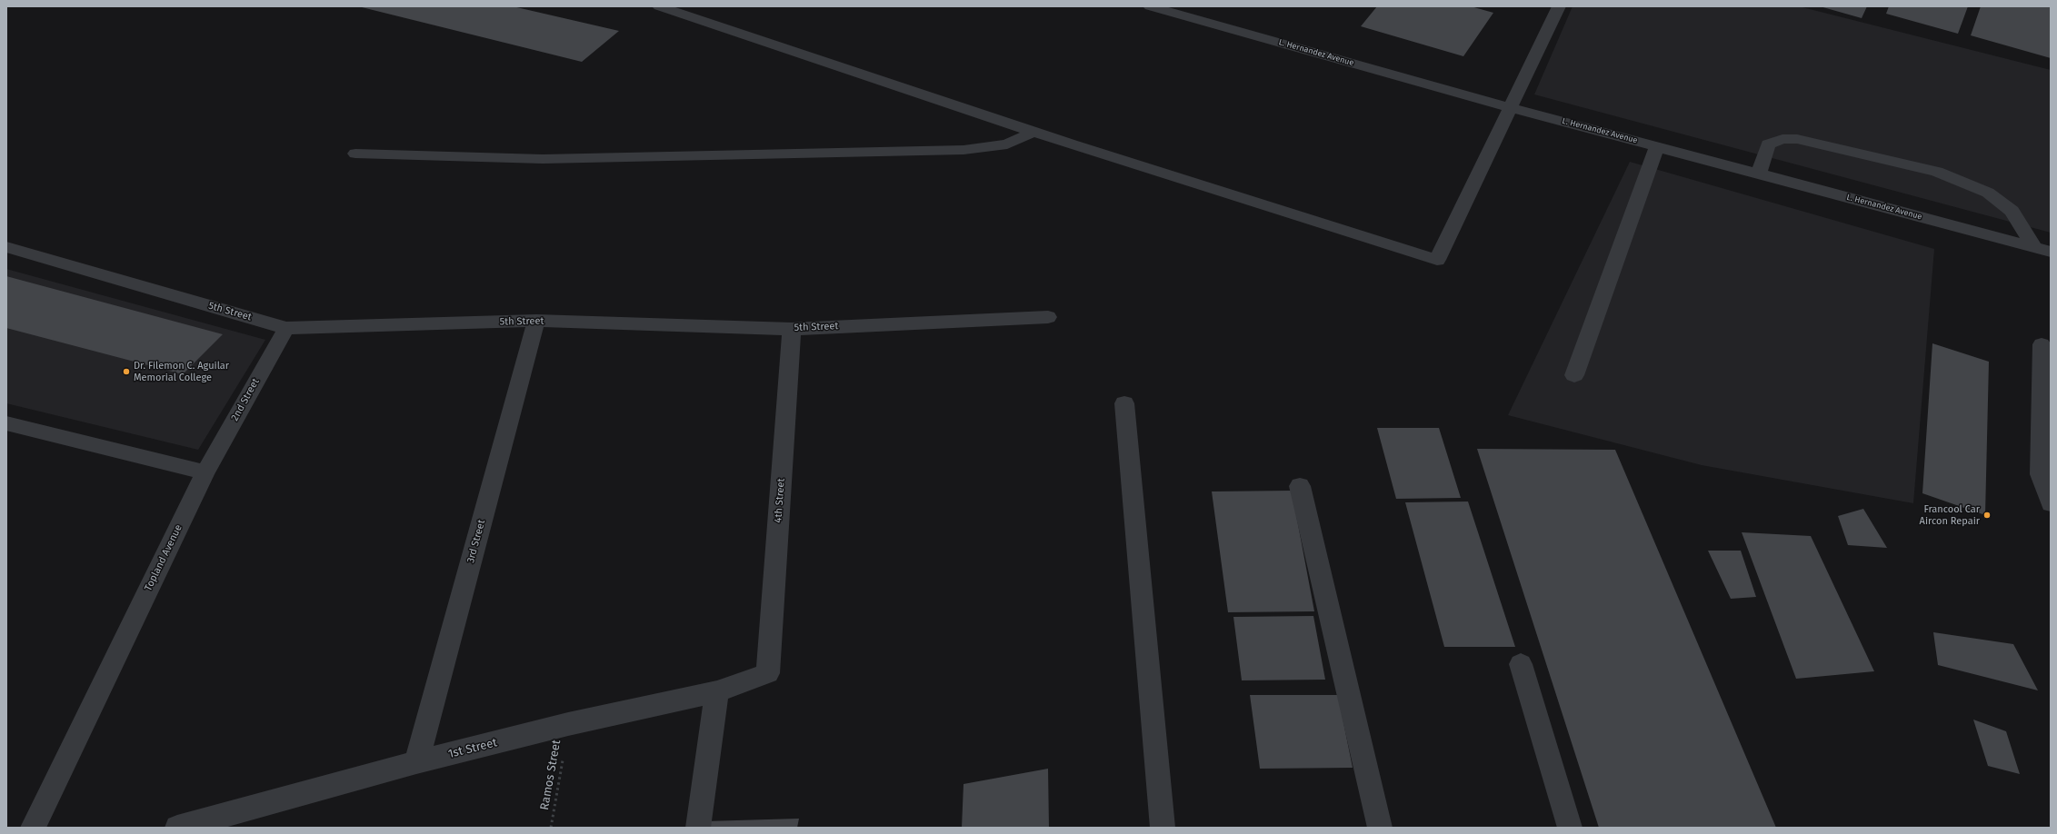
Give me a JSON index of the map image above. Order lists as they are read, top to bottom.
{
  "streets": {
    "street": [
      "L. Hernandez Avenue",
      "5th Street",
      "2nd Street",
      "4th Street",
      "3rd Street",
      "Topland Avenue",
      "1st Street"
    ],
    "path": ["Ramos Street"]
  },
  "crossings": [
    ["5th Street", "2nd Street"],
    ["5th Street", "4th Street"],
    ["5th Street", "3rd Street"],
    ["2nd Street", "Topland Avenue"],
    ["4th Street", "1st Street"],
    ["3rd Street", "1st Street"],
    ["1st Street", "Ramos Street"]
  ],
  "places": ["Dr. Filemon C. Aguilar Memorial College", "Francool Car Aircon Repair"]
}
